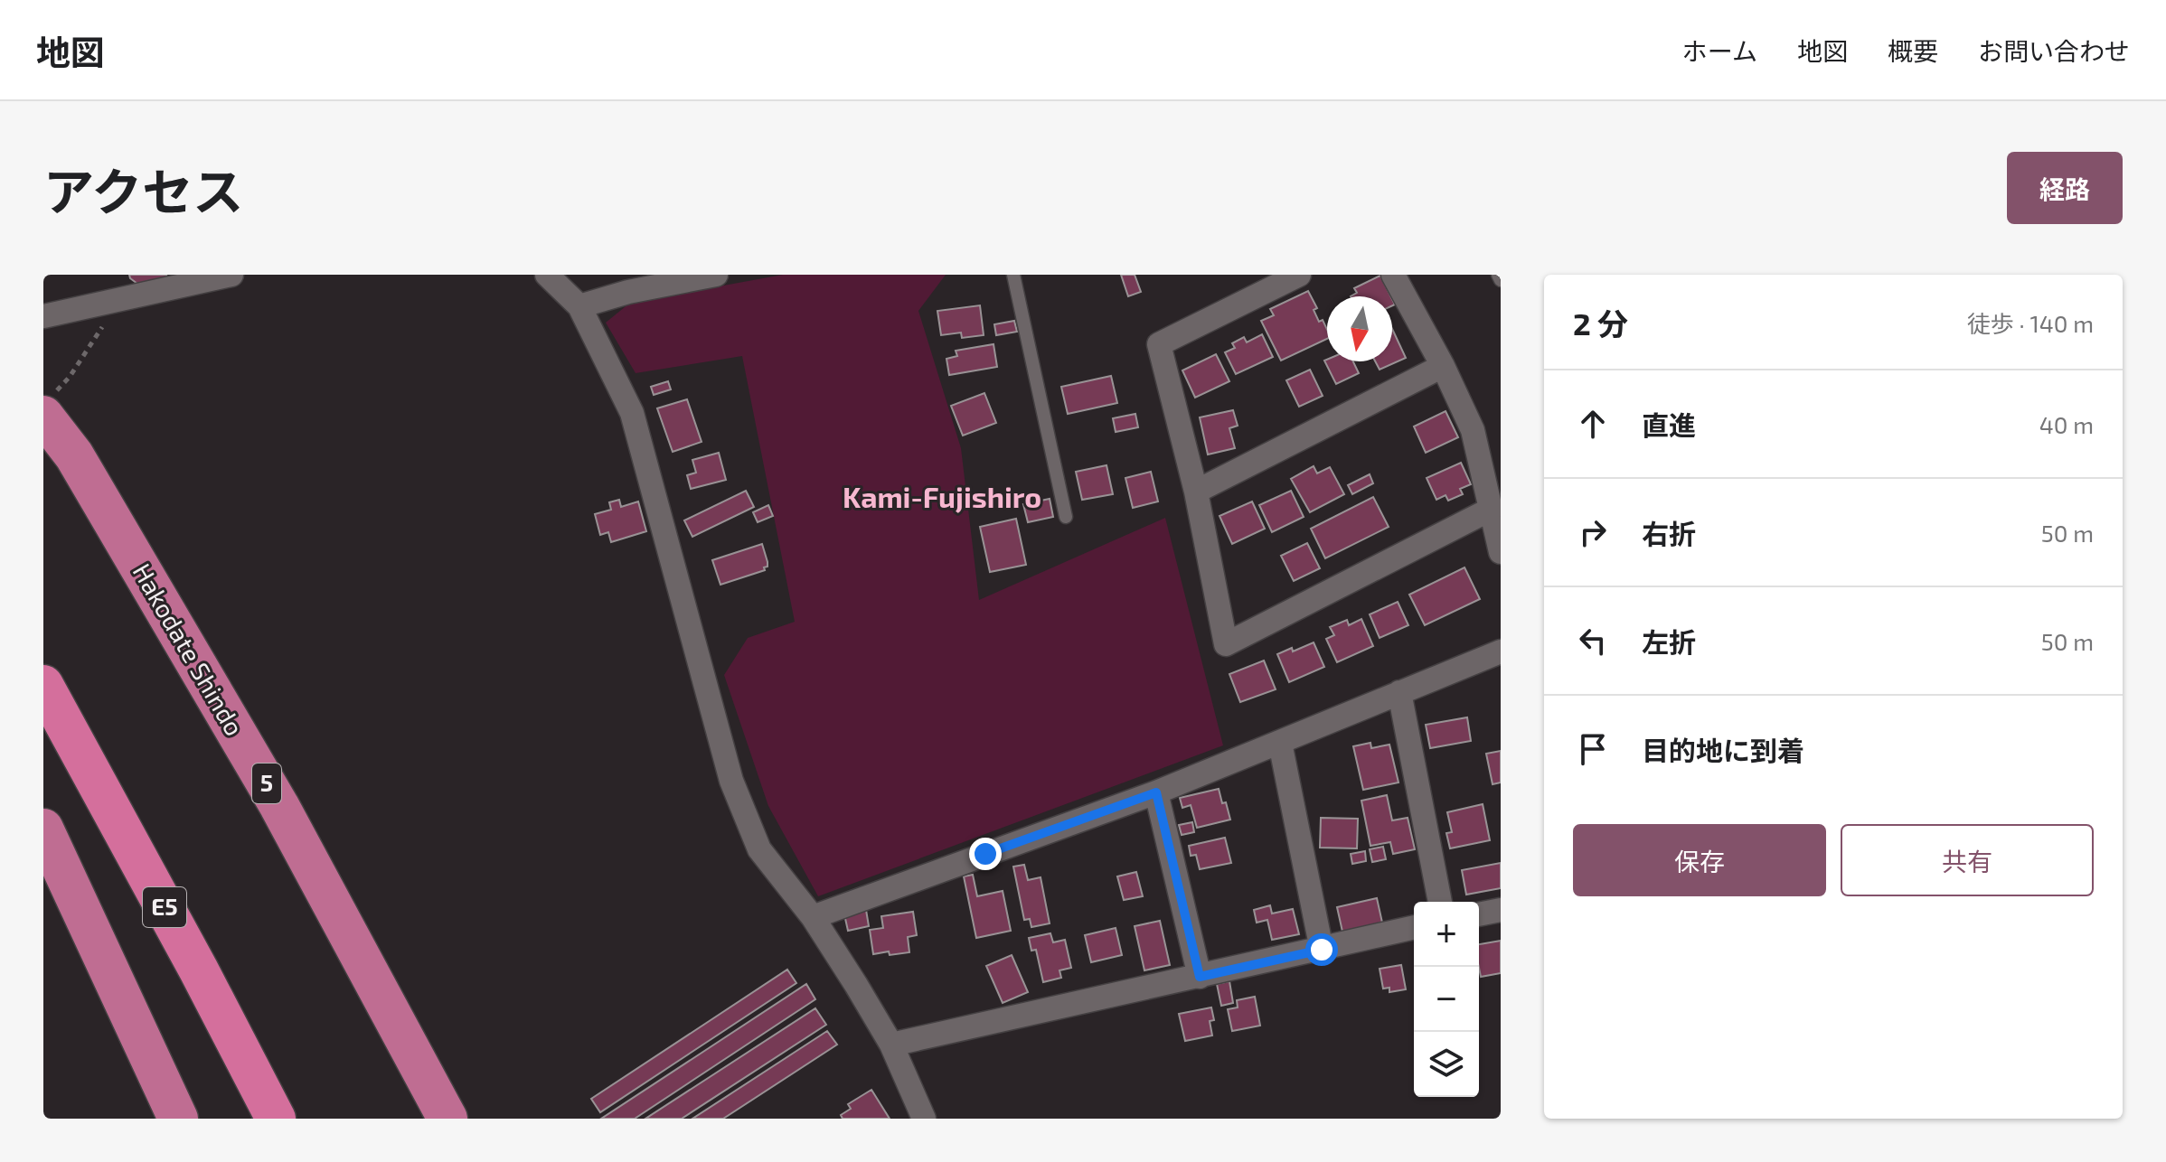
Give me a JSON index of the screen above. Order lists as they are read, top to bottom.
{
  "streets": {
    "highway": ["Hakodate Shindo", "5", "E5"]
  },
  "districts": ["Kami-Fujishiro"],
  "north": "bottom",
  "page": {
    "header": "地図",
    "nav": [
      "ホーム",
      "地図",
      "概要",
      "お問い合わせ"
    ],
    "title": "アクセス",
    "buttons": [
      "経路",
      ["保存", "共有"]
    ],
    "heading": ["2 分", "徒歩 · 140 m"],
    "list": [
      ["直進", "40 m"],
      ["右折", "50 m"],
      ["左折", "50 m"],
      "目的地に到着"
    ],
    "map_buttons": ["+", "−"]
  }
}
